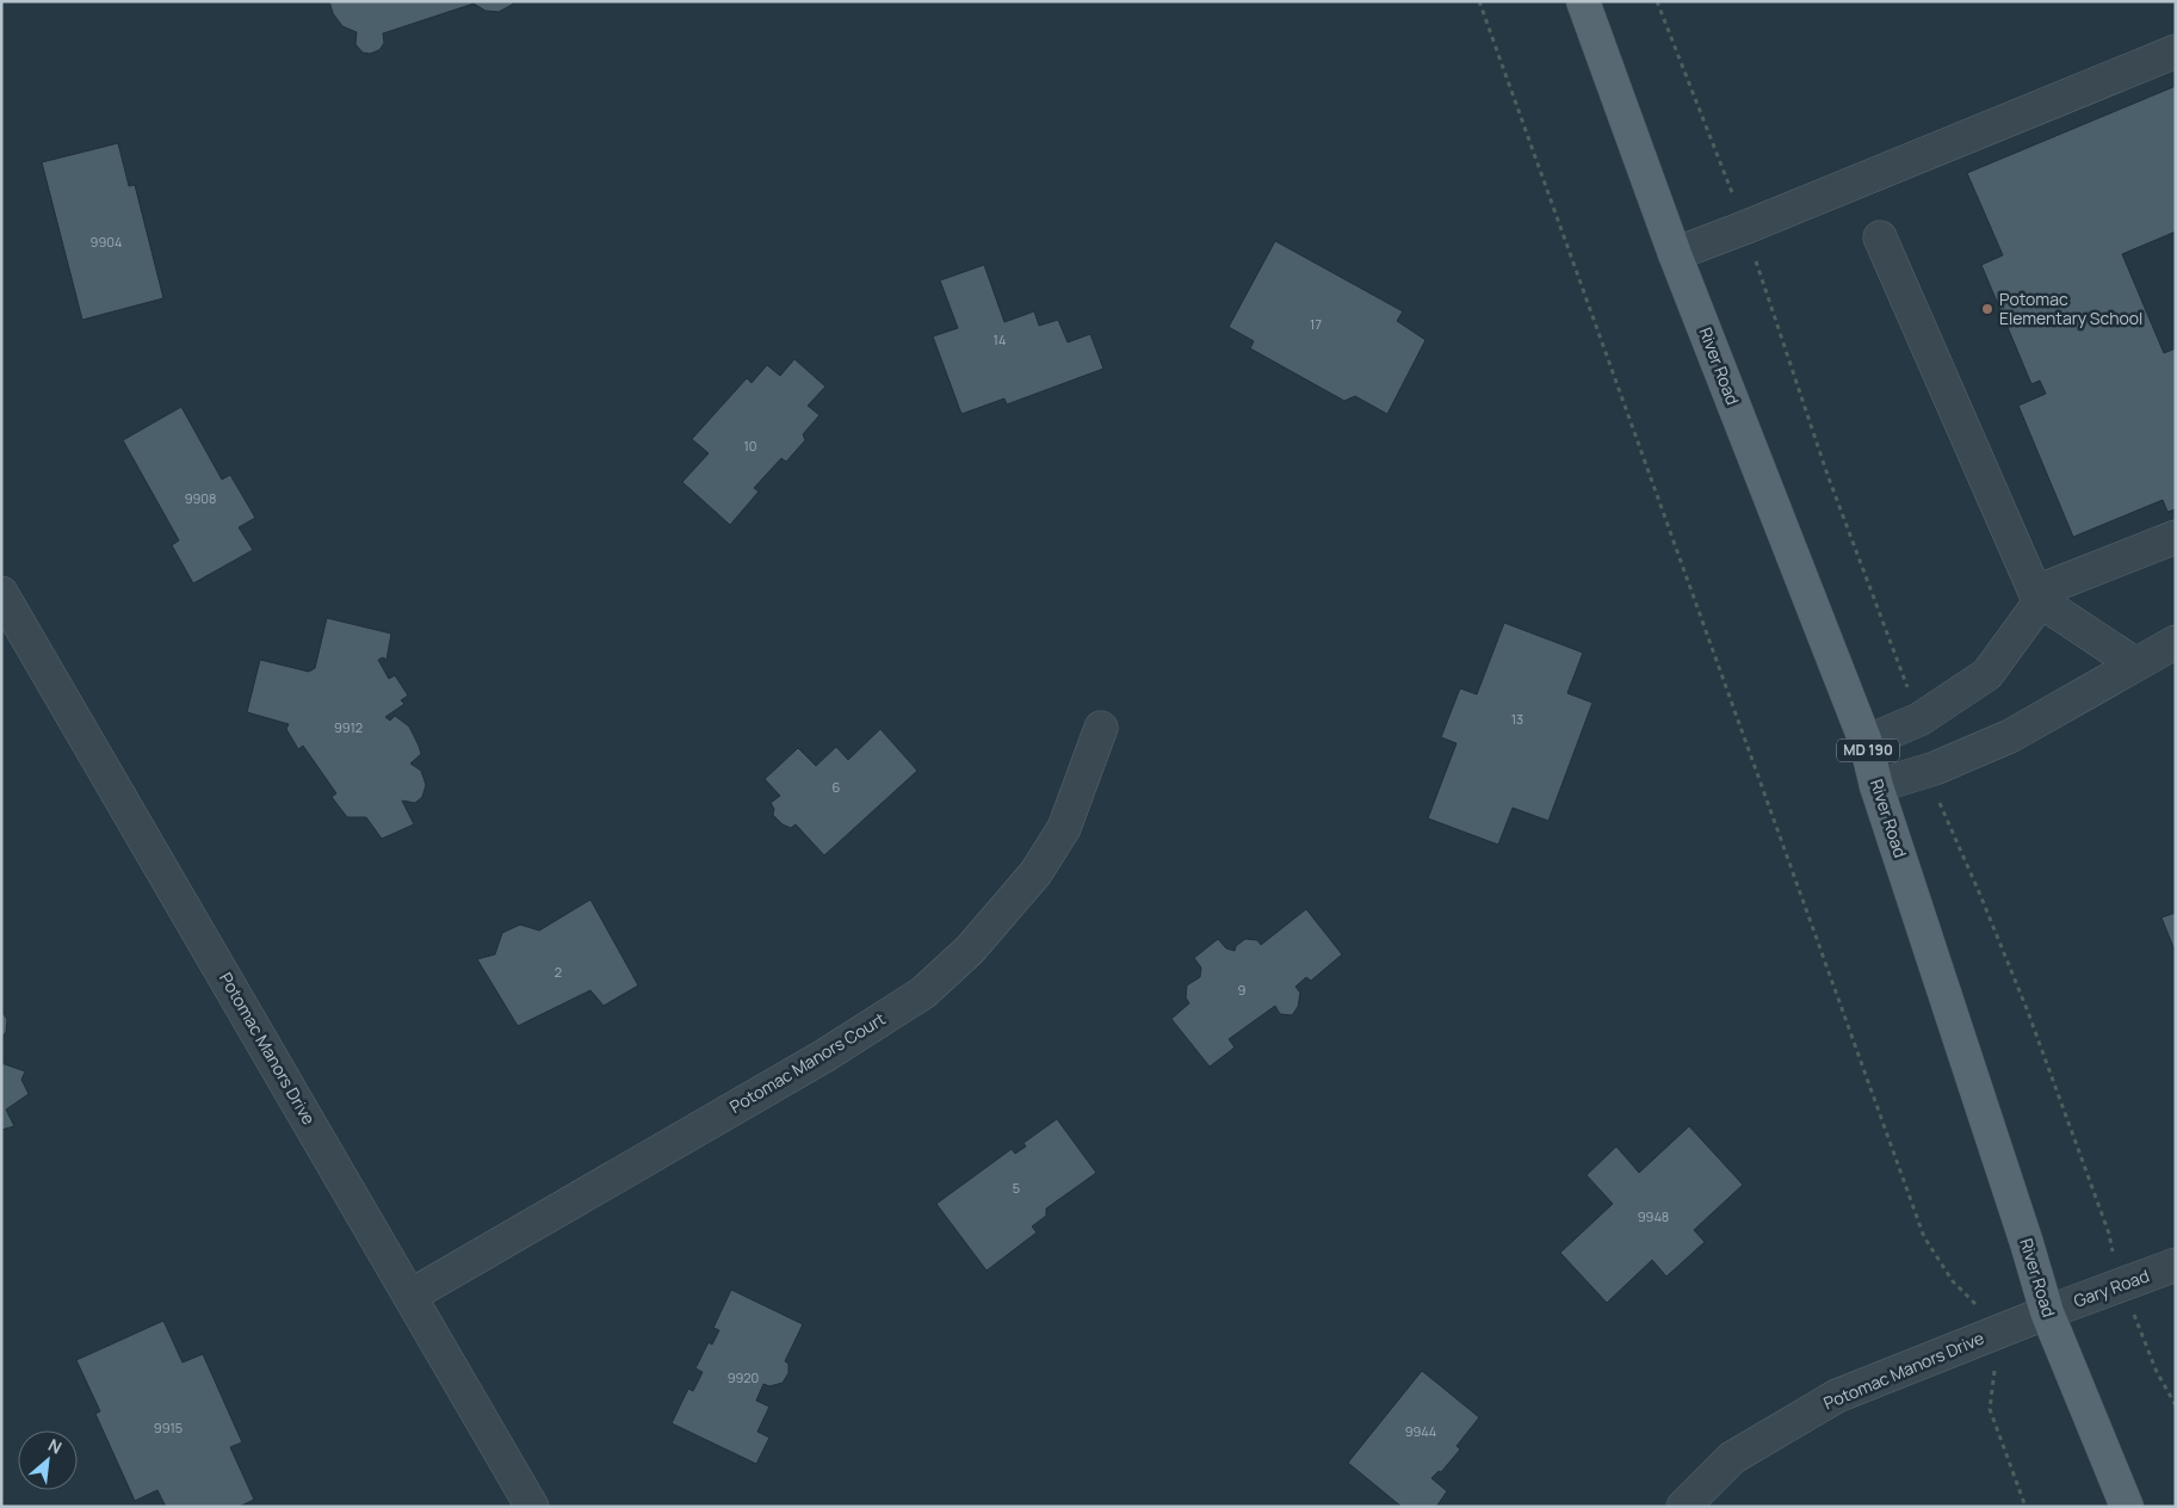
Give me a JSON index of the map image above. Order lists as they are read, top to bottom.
{
  "streets": {
    "main road": ["River Road", "MD 190"],
    "street": ["Potomac Manors Drive", "Potomac Manors Court", "Gary Road"]
  },
  "crossings": [
    ["River Road", "Potomac Manors Drive"],
    ["River Road", "Gary Road"],
    ["Potomac Manors Drive", "Potomac Manors Court"],
    ["Potomac Manors Drive", "Gary Road"]
  ],
  "places": ["Potomac Elementary School"],
  "house_numbers": [
    "9904",
    "17",
    "14",
    "10",
    "9908",
    "13",
    "9912",
    "6",
    "2",
    "9",
    "5",
    "9948",
    "9920",
    "9915",
    "9944"
  ],
  "north": "top right"
}
